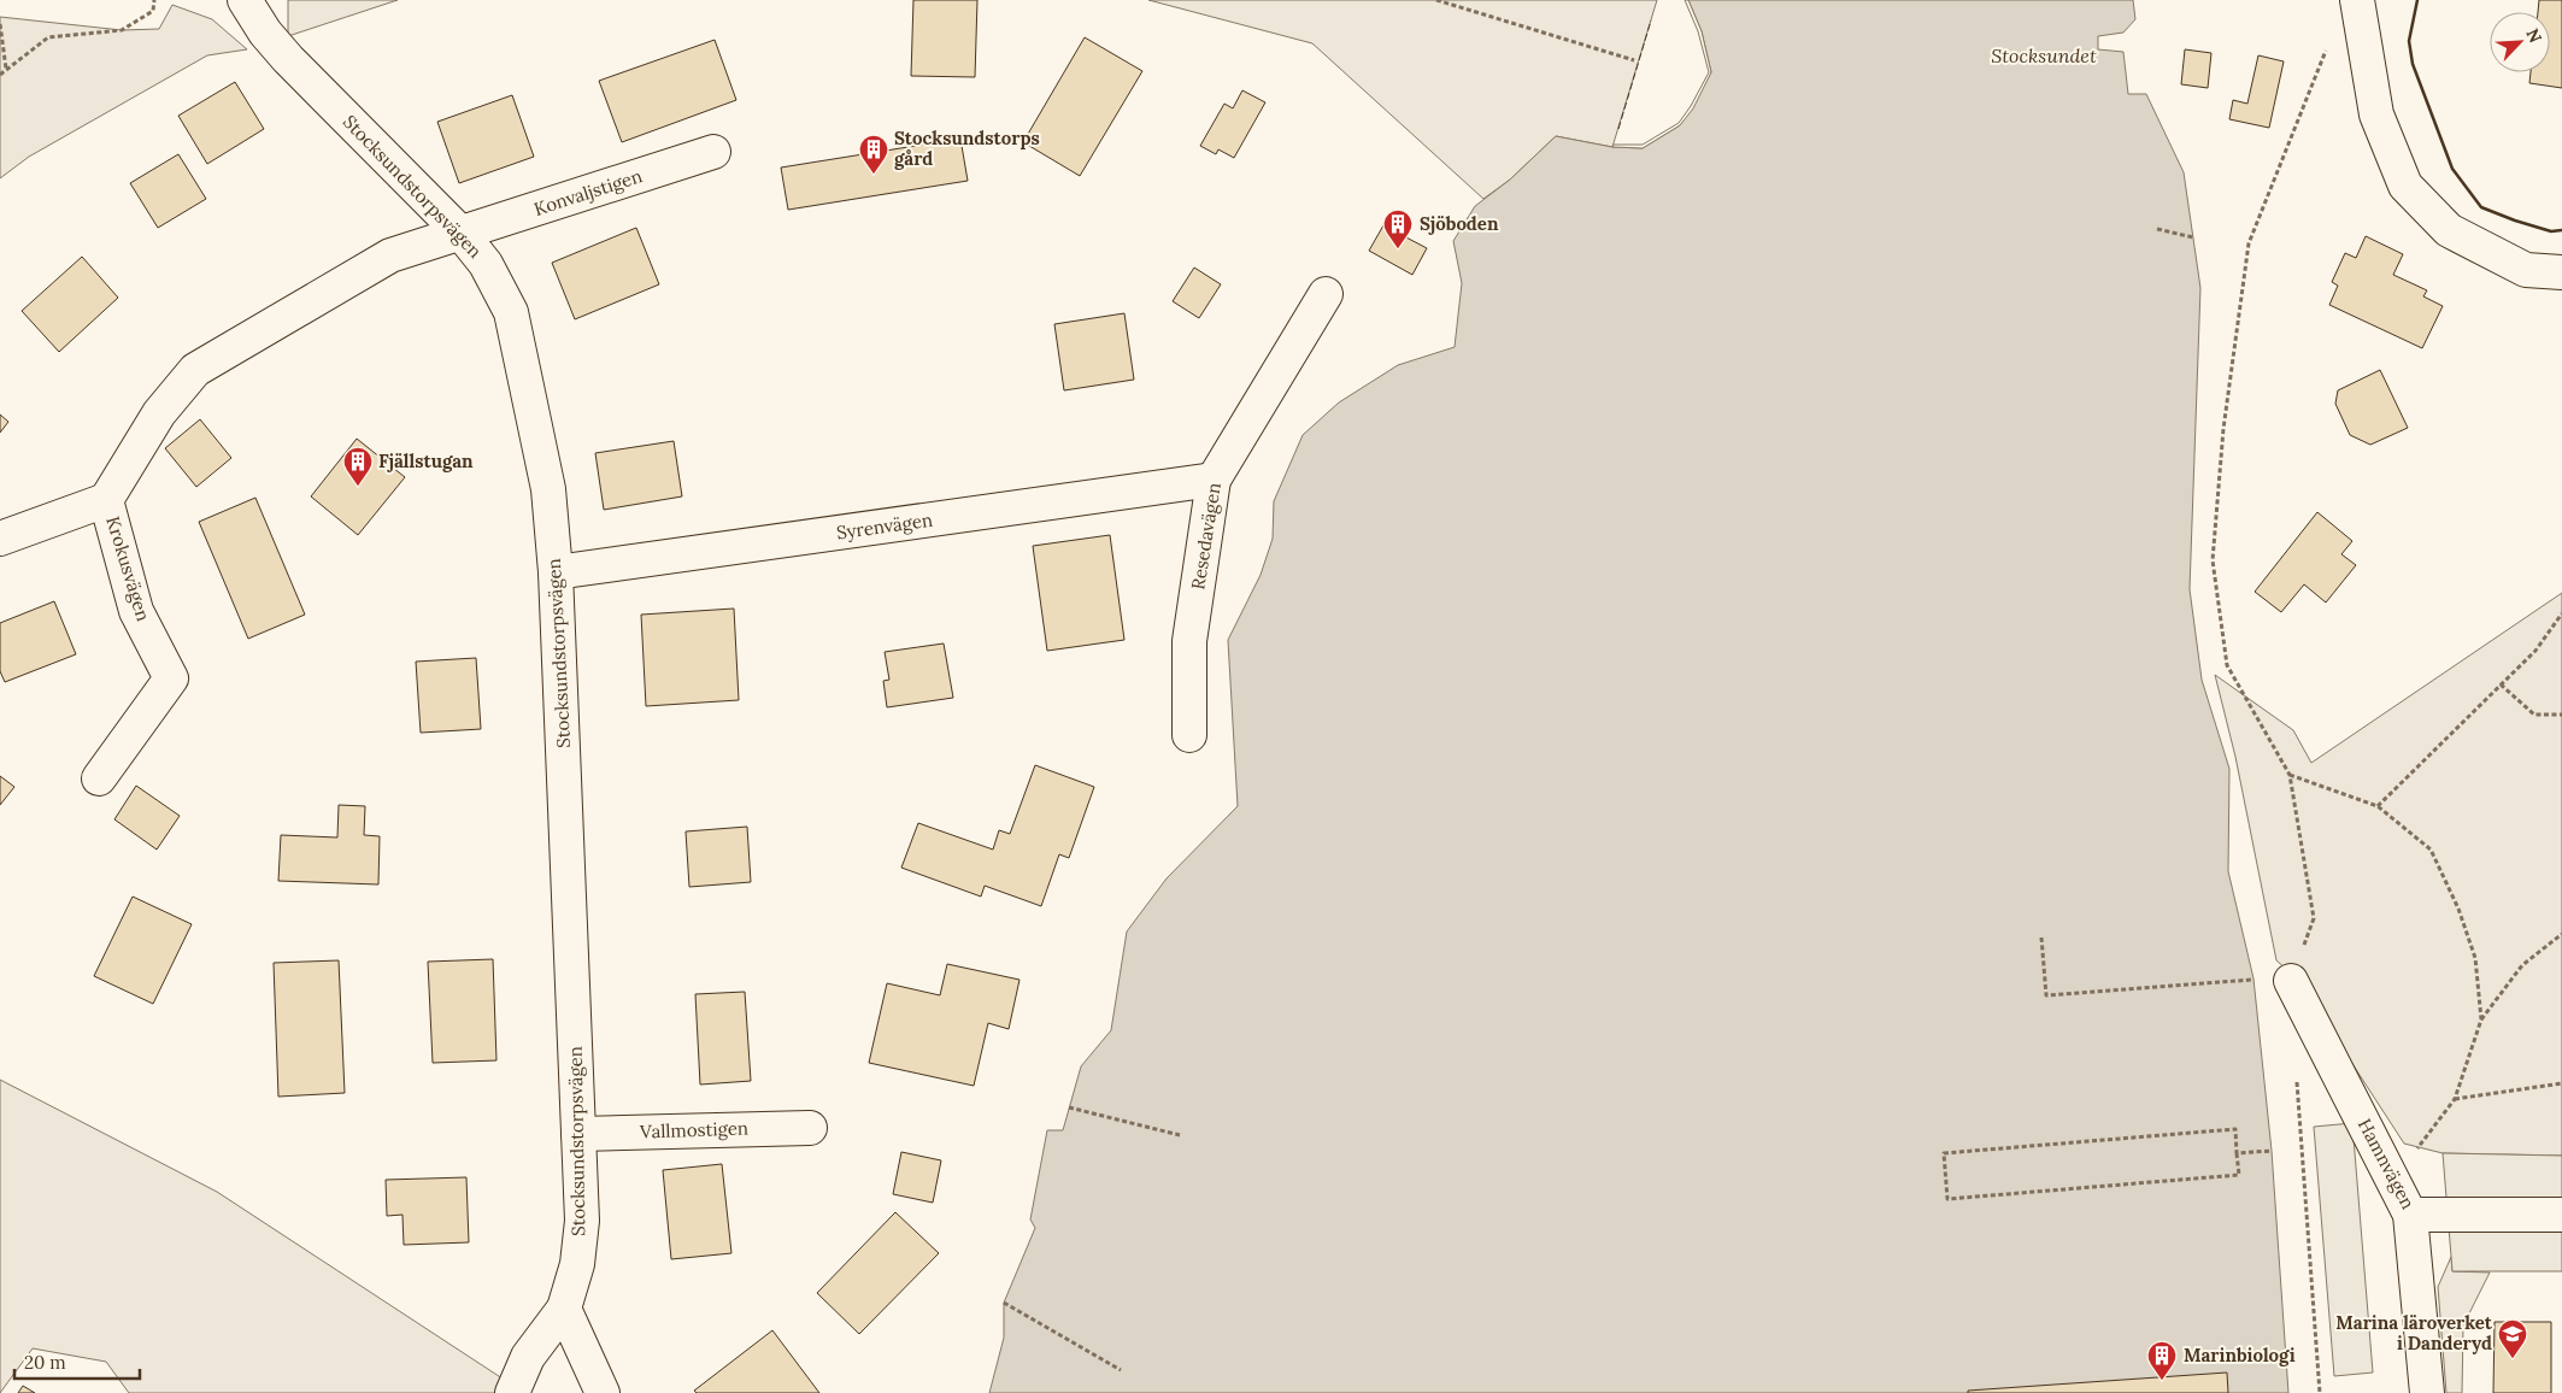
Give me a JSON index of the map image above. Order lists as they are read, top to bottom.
{
  "streets": {
    "street": [
      "Stocksundstorpsvägen",
      "Konvaljstigen",
      "Syrenvägen",
      "Resedavägen",
      "Krokusvägen",
      "Vallmostigen",
      "Hamnvägen"
    ]
  },
  "crossings": [
    ["Stocksundstorpsvägen", "Konvaljstigen"],
    ["Stocksundstorpsvägen", "Syrenvägen"],
    ["Stocksundstorpsvägen", "Krokusvägen"],
    ["Stocksundstorpsvägen", "Vallmostigen"],
    ["Konvaljstigen", "Krokusvägen"],
    ["Syrenvägen", "Resedavägen"]
  ],
  "water": ["Stocksundet"],
  "places": {
    "building": [
      "Stocksundstorps gård",
      "Sjöboden",
      "Fjällstugan",
      "Marinbiologi"
    ],
    "school or university": ["Marina läroverket i Danderyd"]
  },
  "scale_bar": "20 m",
  "north": "top right"
}
